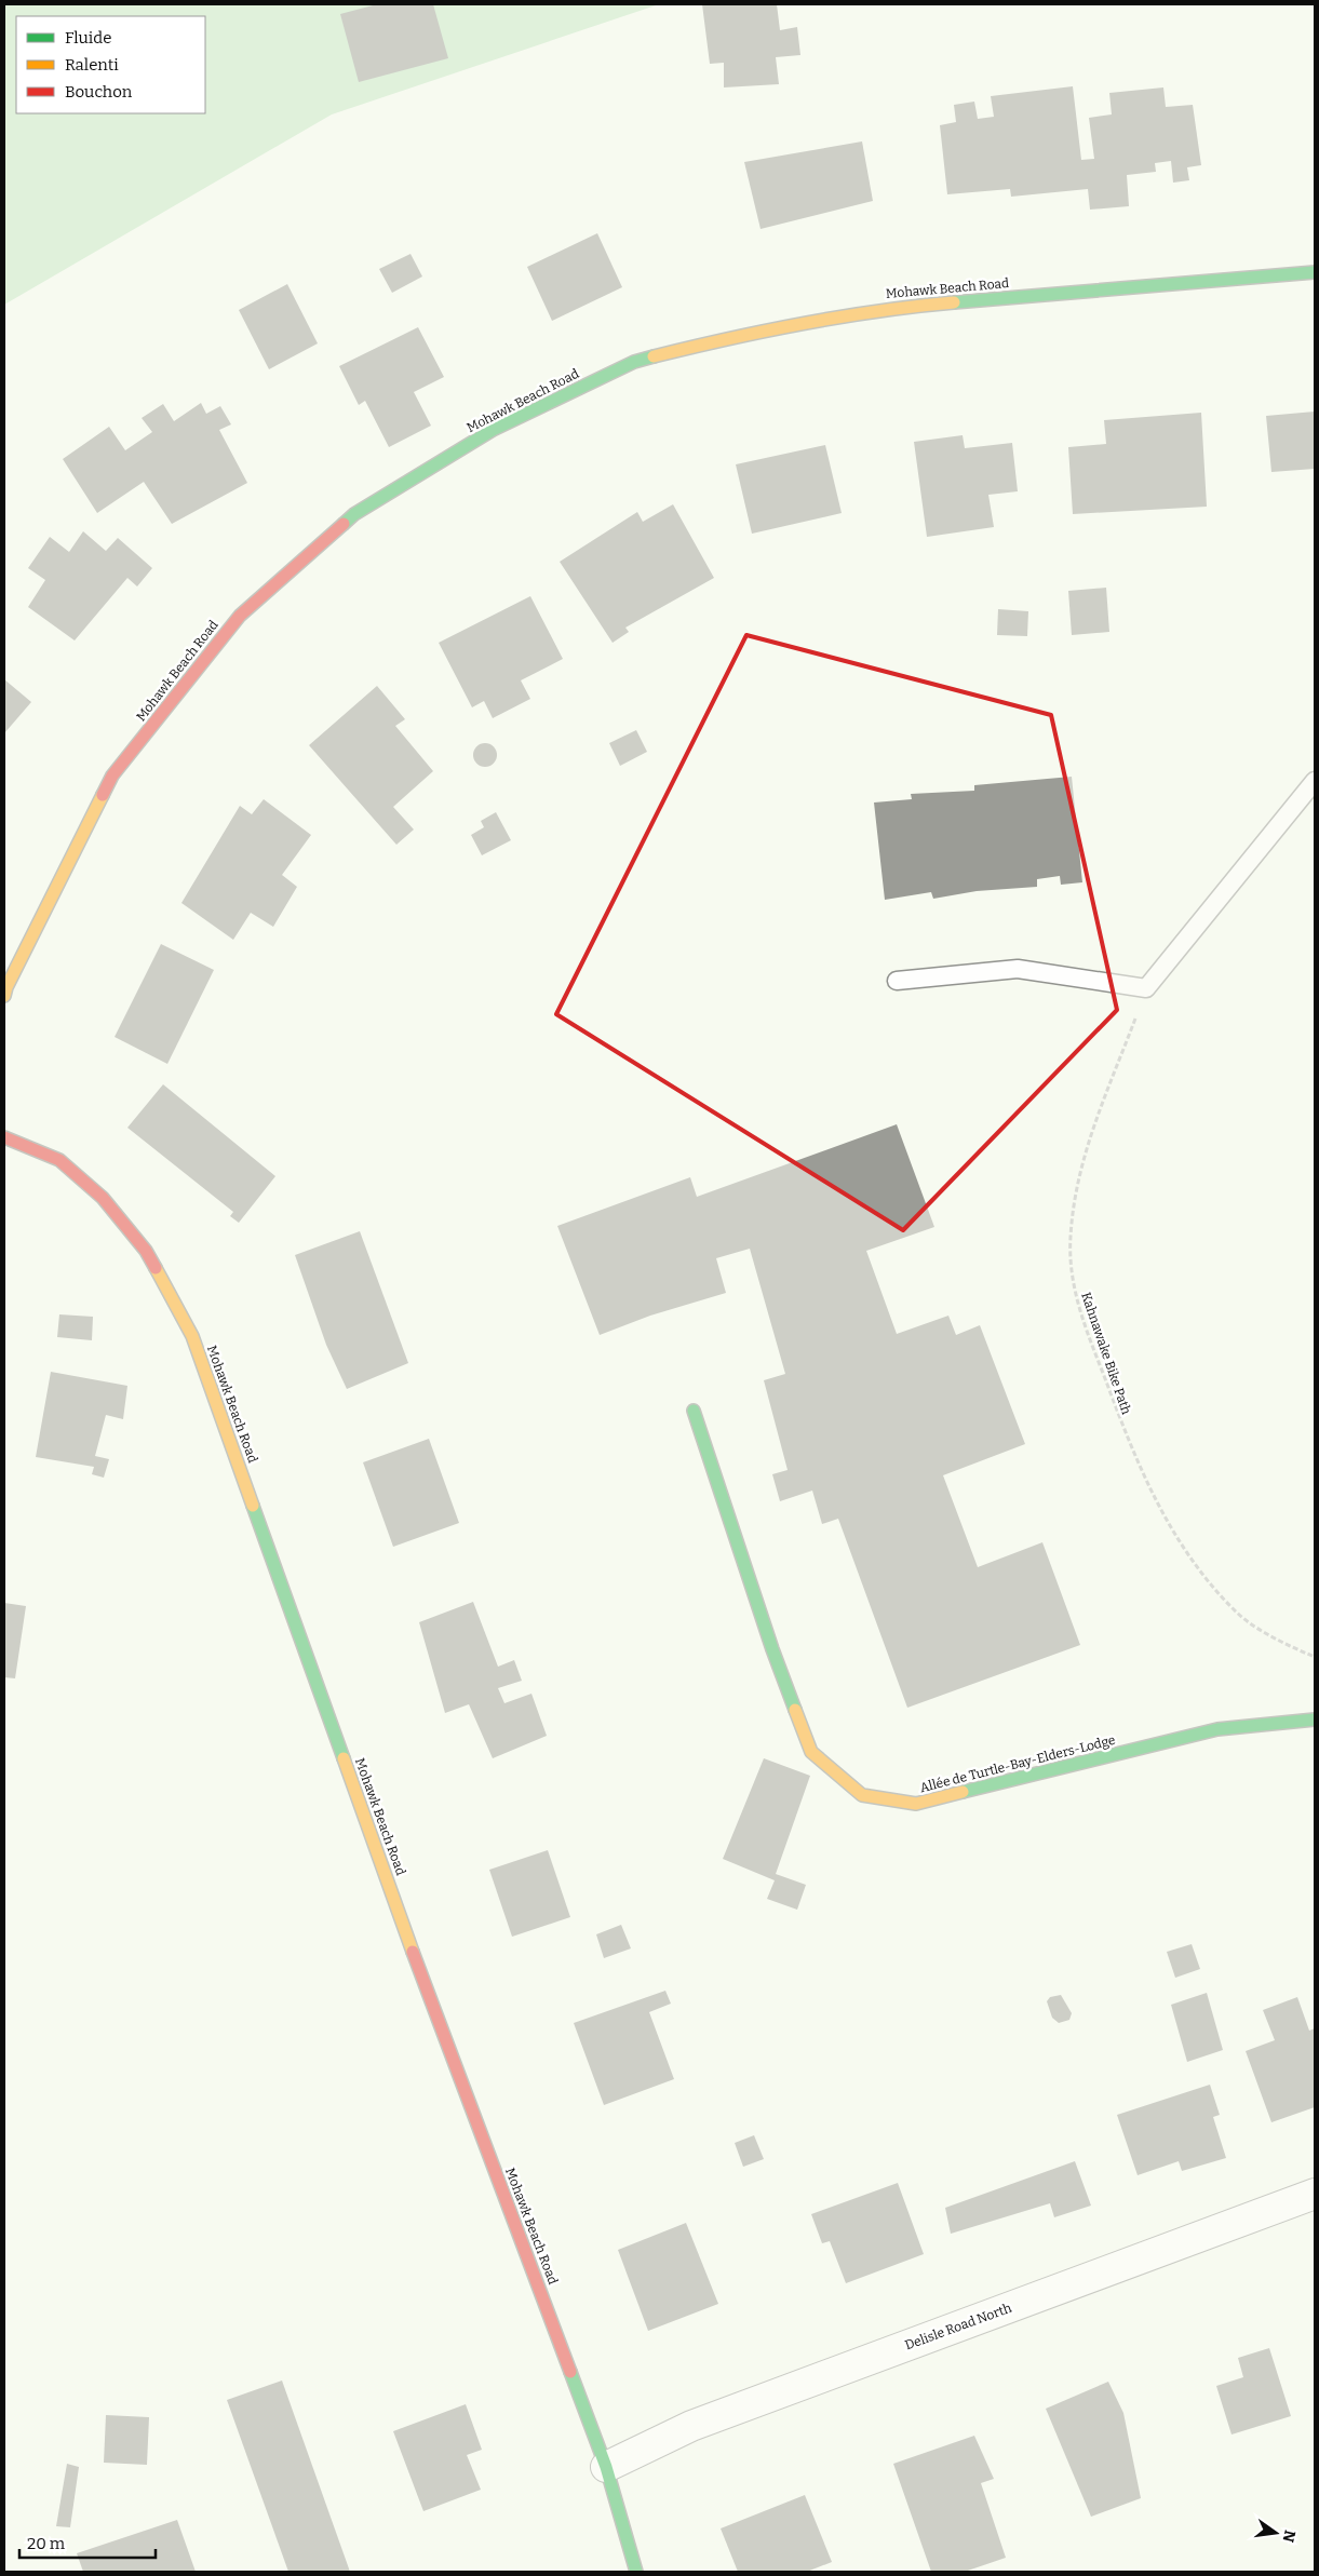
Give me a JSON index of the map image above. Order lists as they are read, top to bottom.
{
  "streets": {
    "street": ["Mohawk Beach Road", "Allée de Turtle-Bay-Elders-Lodge", "Delisle Road North"],
    "path": ["Kahnawake Bike Path"]
  },
  "crossings": [
    ["Mohawk Beach Road", "Delisle Road North"]
  ],
  "legend": ["Fluide", "Ralenti", "Bouchon"],
  "scale_bar": "20 m",
  "north": "right"
}
